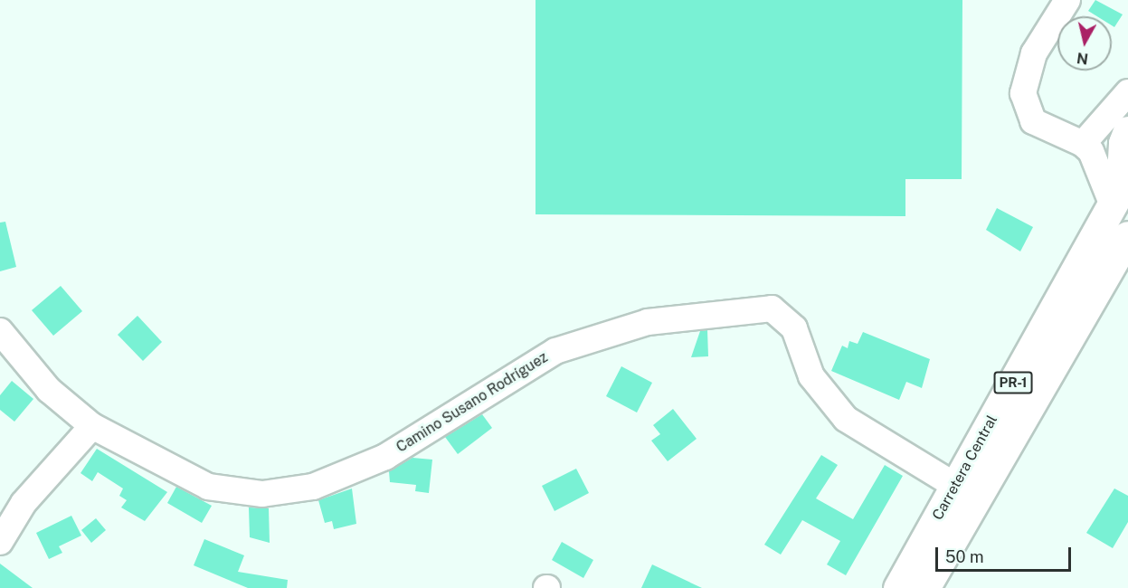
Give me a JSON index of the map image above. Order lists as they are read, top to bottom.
{
  "streets": {
    "highway": ["PR-1", "Carretera Central"],
    "street": ["Camino Susano Rodríguez"]
  },
  "crossings": [
    ["Camino Susano Rodríguez", "Carretera Central"]
  ],
  "scale_bar": "50 m",
  "north": "bottom"
}
